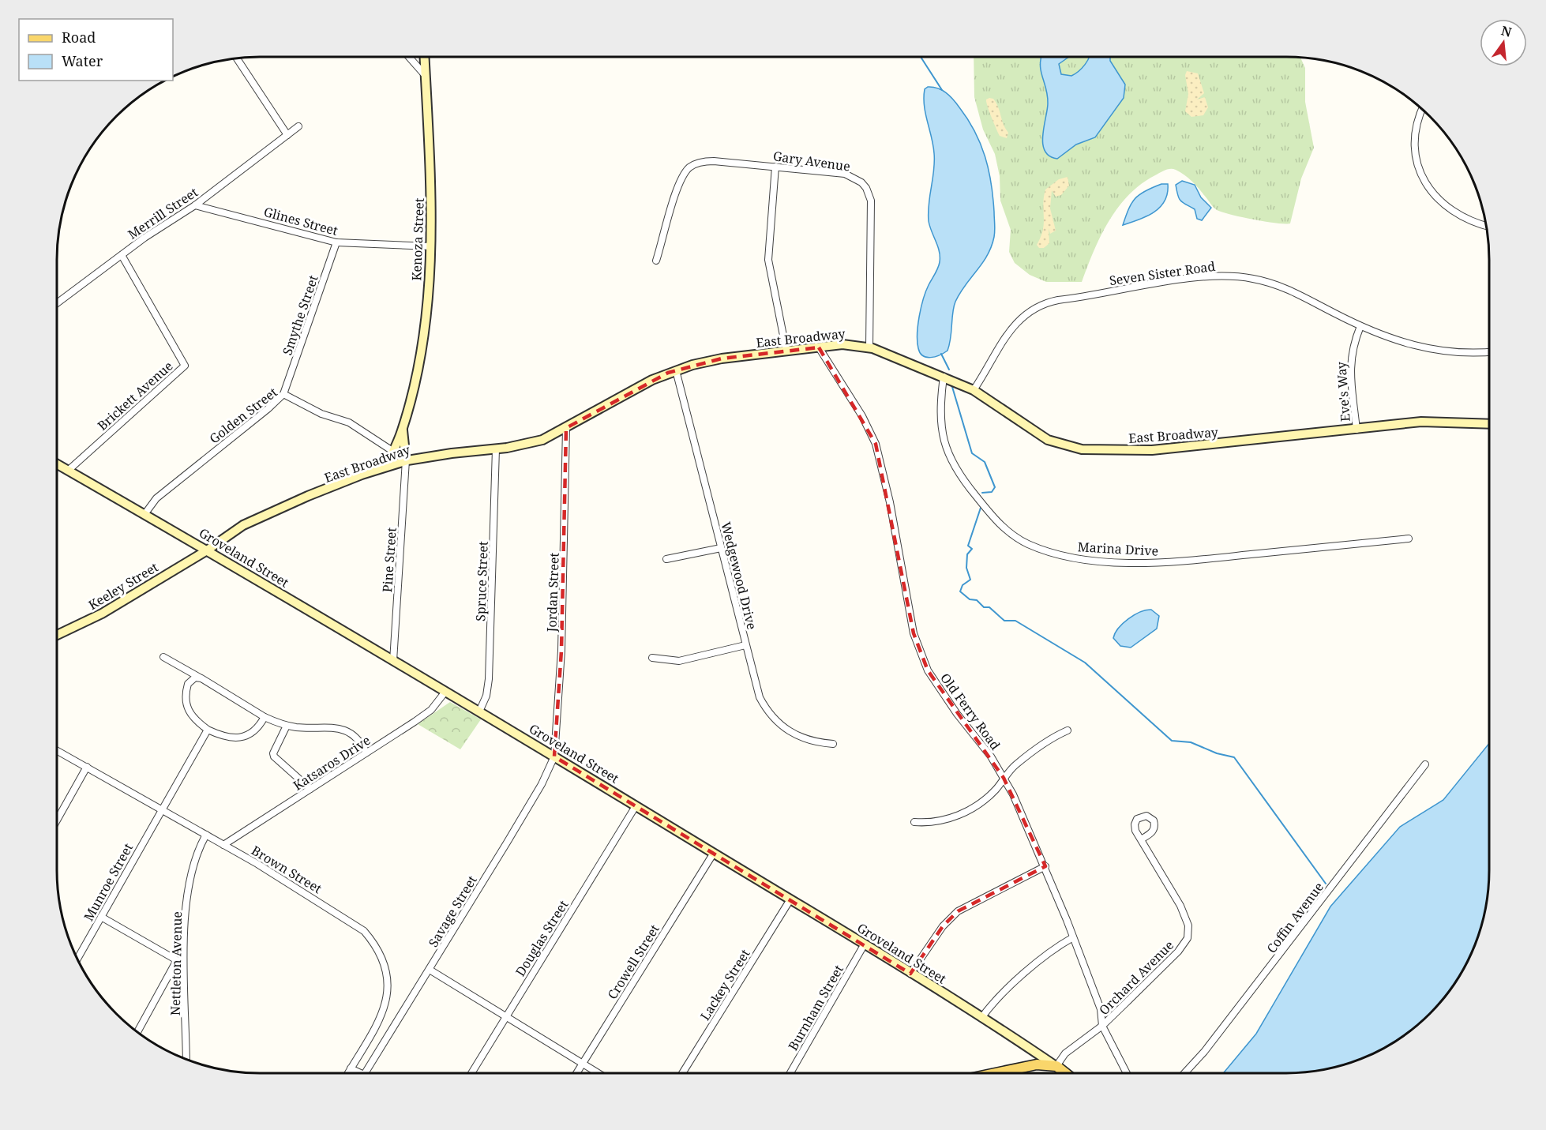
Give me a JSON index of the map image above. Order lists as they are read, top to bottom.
{
  "streets": {
    "main road": ["Groveland Street"],
    "street": [
      "Gary Avenue",
      "Merrill Street",
      "Glines Street",
      "Kenoza Street",
      "Seven Sister Road",
      "Smythe Street",
      "East Broadway",
      "Eve's Way",
      "Brickett Avenue",
      "Golden Street",
      "Marina Drive",
      "Pine Street",
      "Wedgewood Drive",
      "Spruce Street",
      "Keeley Street",
      "Jordan Street",
      "Old Ferry Road",
      "Katsaros Drive",
      "Brown Street",
      "Munroe Street",
      "Savage Street",
      "Coffin Avenue",
      "Douglas Street",
      "Crowell Street",
      "Nettleton Avenue",
      "Orchard Avenue",
      "Lackey Street",
      "Burnham Street"
    ]
  },
  "crossings": [
    ["Gary Avenue", "East Broadway"],
    ["Merrill Street", "Glines Street"],
    ["Merrill Street", "Brickett Avenue"],
    ["Glines Street", "Kenoza Street"],
    ["Glines Street", "Smythe Street"],
    ["Kenoza Street", "East Broadway"],
    ["Kenoza Street", "Golden Street"],
    ["Kenoza Street", "Pine Street"],
    ["Seven Sister Road", "East Broadway"],
    ["Seven Sister Road", "Eve's Way"],
    ["Smythe Street", "Golden Street"],
    ["East Broadway", "Eve's Way"],
    ["East Broadway", "Marina Drive"],
    ["East Broadway", "Groveland Street"],
    ["East Broadway", "Pine Street"],
    ["East Broadway", "Wedgewood Drive"],
    ["East Broadway", "Spruce Street"],
    ["East Broadway", "Keeley Street"],
    ["East Broadway", "Jordan Street"],
    ["East Broadway", "Old Ferry Road"],
    ["Brickett Avenue", "Groveland Street"],
    ["Golden Street", "Groveland Street"],
    ["Groveland Street", "Pine Street"],
    ["Groveland Street", "Spruce Street"],
    ["Groveland Street", "Keeley Street"],
    ["Groveland Street", "Jordan Street"],
    ["Groveland Street", "Katsaros Drive"],
    ["Groveland Street", "Savage Street"],
    ["Groveland Street", "Douglas Street"],
    ["Groveland Street", "Crowell Street"],
    ["Groveland Street", "Orchard Avenue"],
    ["Groveland Street", "Lackey Street"],
    ["Groveland Street", "Burnham Street"],
    ["Jordan Street", "Savage Street"],
    ["Old Ferry Road", "Orchard Avenue"],
    ["Katsaros Drive", "Brown Street"],
    ["Brown Street", "Munroe Street"],
    ["Brown Street", "Savage Street"],
    ["Brown Street", "Nettleton Avenue"]
  ],
  "legend": ["Road", "Water"],
  "north": "top"
}
